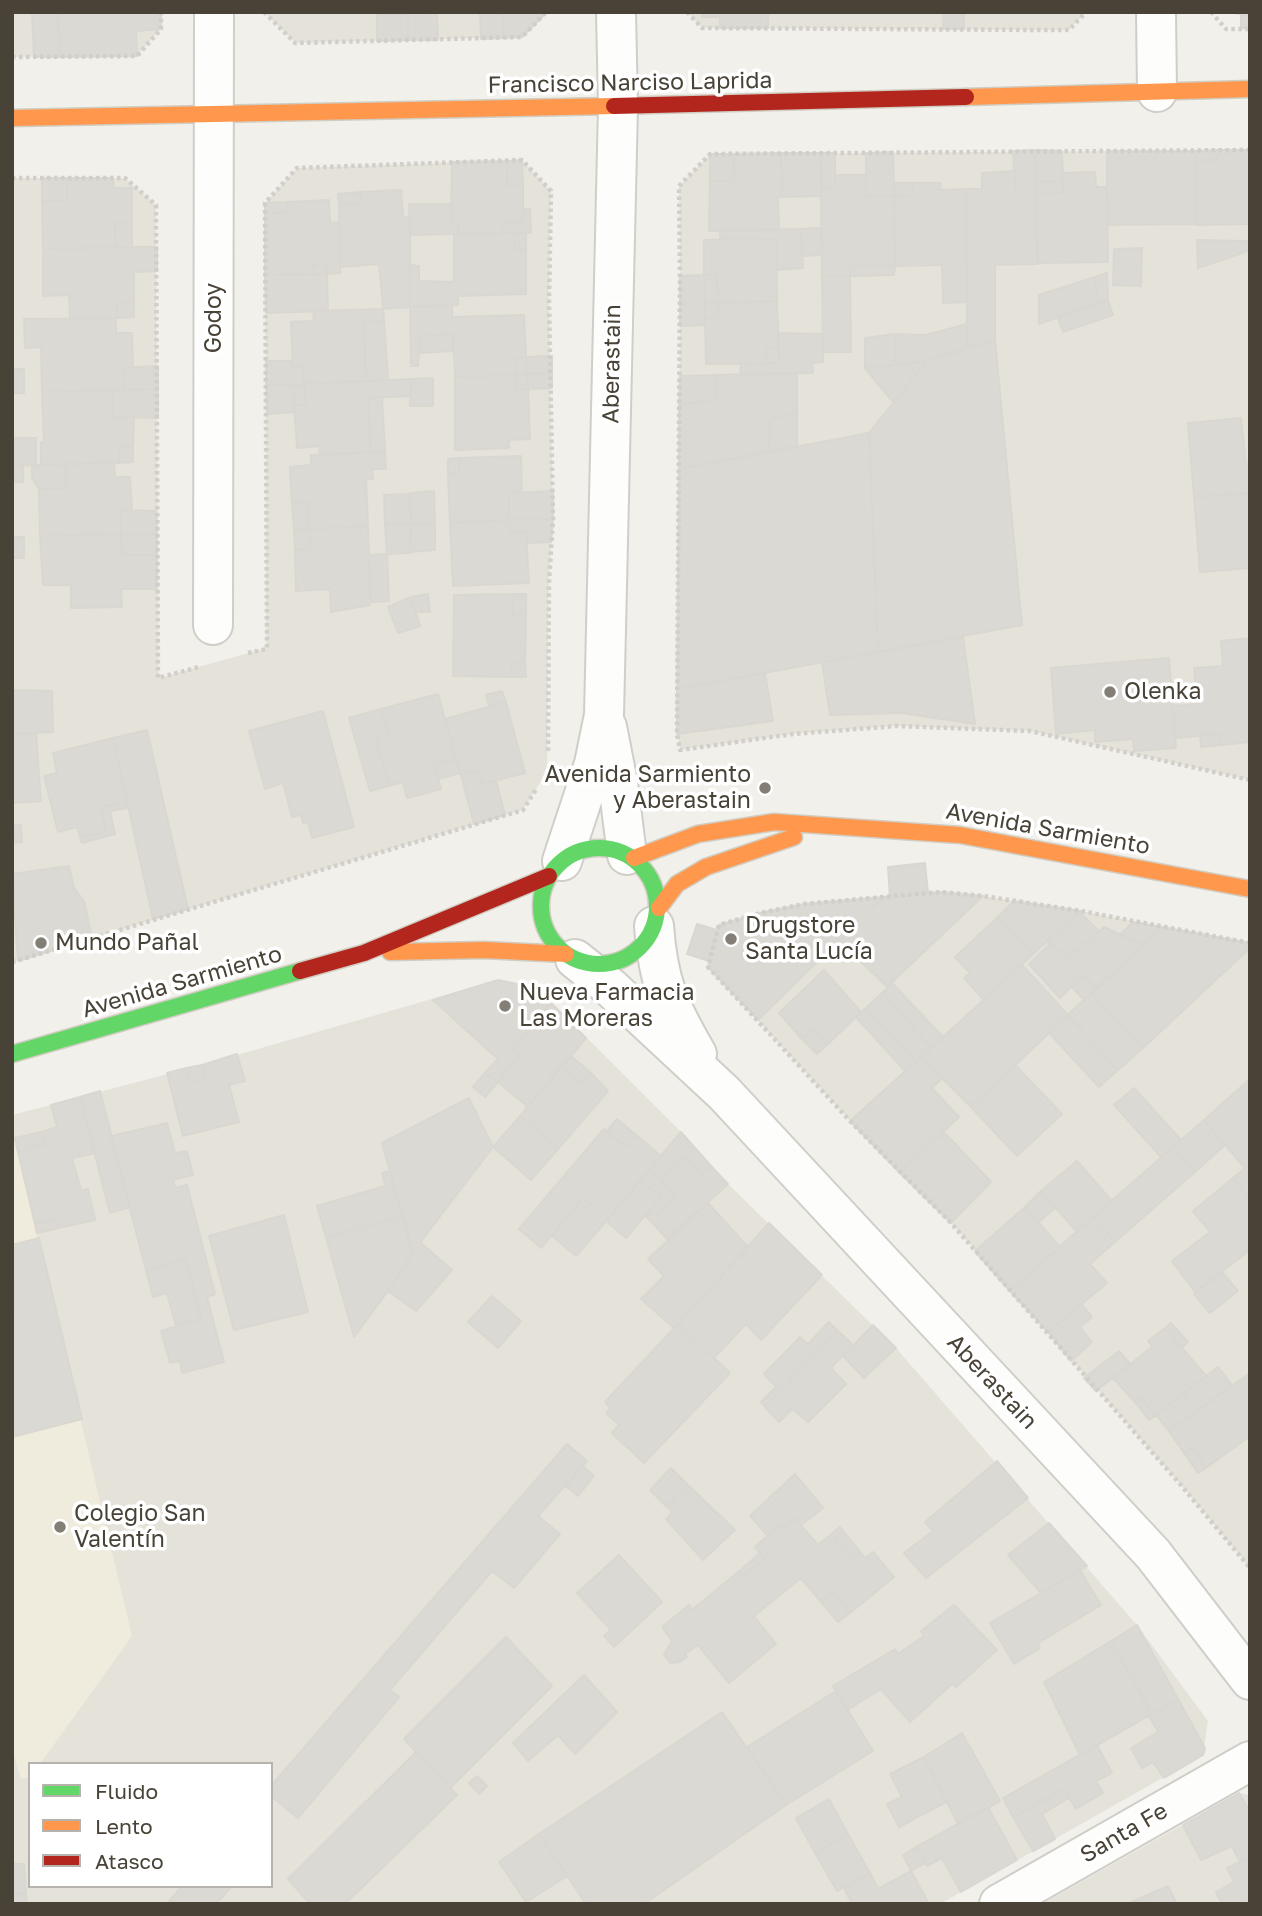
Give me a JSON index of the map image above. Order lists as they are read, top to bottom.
{
  "streets": {
    "street": [
      "Francisco Narciso Laprida",
      "Godoy",
      "Aberastain",
      "Avenida Sarmiento",
      "Santa Fe"
    ]
  },
  "crossings": [
    ["Francisco Narciso Laprida", "Godoy"],
    ["Francisco Narciso Laprida", "Aberastain"],
    ["Aberastain", "Avenida Sarmiento"]
  ],
  "places": [
    "Olenka",
    "Avenida Sarmiento y Aberastain",
    "Drugstore Santa Lucía",
    "Mundo Pañal",
    "Nueva Farmacia Las Moreras",
    "Colegio San Valentín"
  ],
  "legend": ["Fluido", "Lento", "Atasco"]
}
